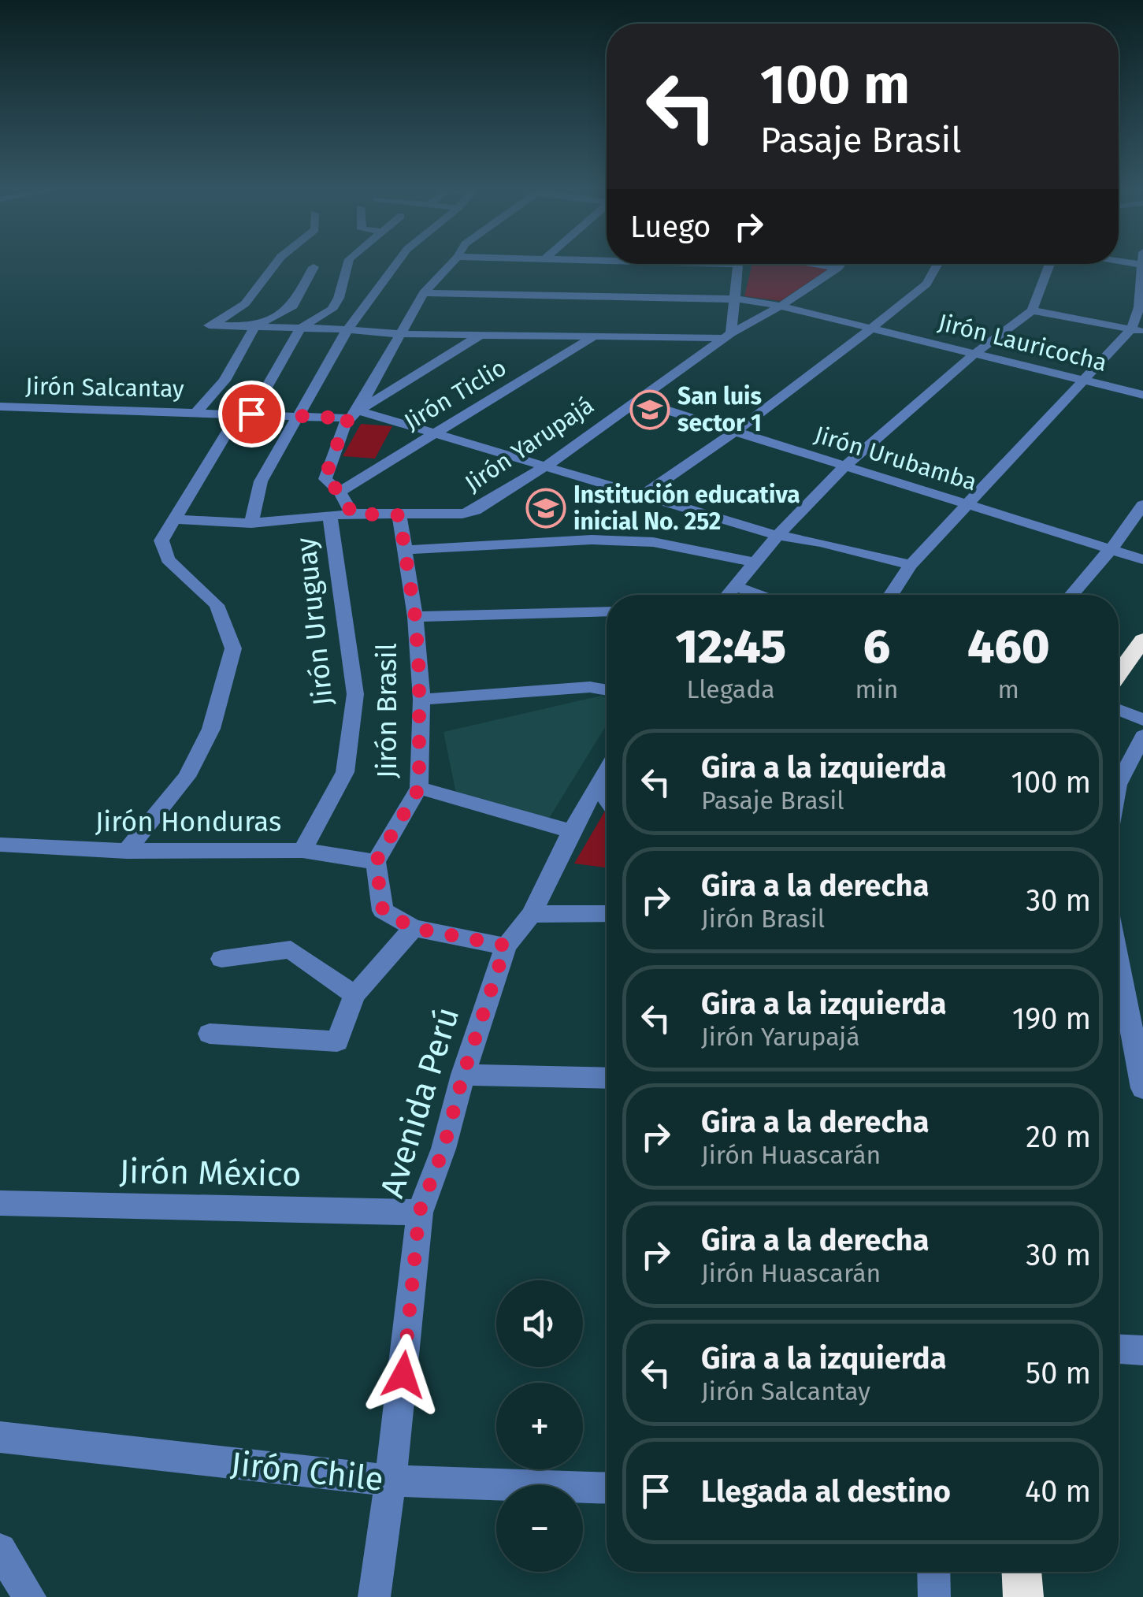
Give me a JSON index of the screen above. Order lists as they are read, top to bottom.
{
  "streets": {
    "street": [
      "Jirón Lauricocha",
      "Jirón Salcantay",
      "Jirón Ticlio",
      "Jirón Yarupajá",
      "Jirón Urubamba",
      "Jirón Uruguay",
      "Jirón Brasil",
      "Jirón Honduras",
      "Avenida Perú",
      "Jirón México",
      "Jirón Chile"
    ]
  },
  "crossings": [
    ["Jirón Lauricocha", "Jirón Yarupajá"],
    ["Jirón Salcantay", "Jirón Ticlio"],
    ["Jirón Salcantay", "Jirón Yarupajá"],
    ["Jirón Yarupajá", "Jirón Urubamba"],
    ["Jirón Yarupajá", "Jirón Uruguay"],
    ["Jirón Yarupajá", "Jirón Brasil"],
    ["Jirón Uruguay", "Jirón Honduras"],
    ["Jirón Brasil", "Jirón Honduras"],
    ["Avenida Perú", "Jirón México"],
    ["Avenida Perú", "Jirón Chile"]
  ],
  "places": {
    "school or university": ["San luis sector 1", "Institución educativa inicial No. 252"]
  },
  "page": {
    "turn": ["100 m", "Pasaje Brasil"],
    "then": "Luego",
    "eta": [
      "12:45",
      "Llegada",
      "6",
      "min",
      "460",
      "m"
    ],
    "list": [
      {
        "name": "Gira a la izquierda",
        "note": "Pasaje Brasil",
        "value": "100 m"
      },
      {
        "name": "Gira a la derecha",
        "note": "Jirón Brasil",
        "value": "30 m"
      },
      {
        "name": "Gira a la izquierda",
        "note": "Jirón Yarupajá",
        "value": "190 m"
      },
      {
        "name": "Gira a la derecha",
        "note": "Jirón Huascarán",
        "value": "20 m"
      },
      {
        "name": "Gira a la derecha",
        "note": "Jirón Huascarán",
        "value": "30 m"
      },
      {
        "name": "Gira a la izquierda",
        "note": "Jirón Salcantay",
        "value": "50 m"
      },
      {
        "name": "Llegada al destino",
        "value": "40 m"
      }
    ],
    "map_buttons": ["+", "−"]
  }
}
